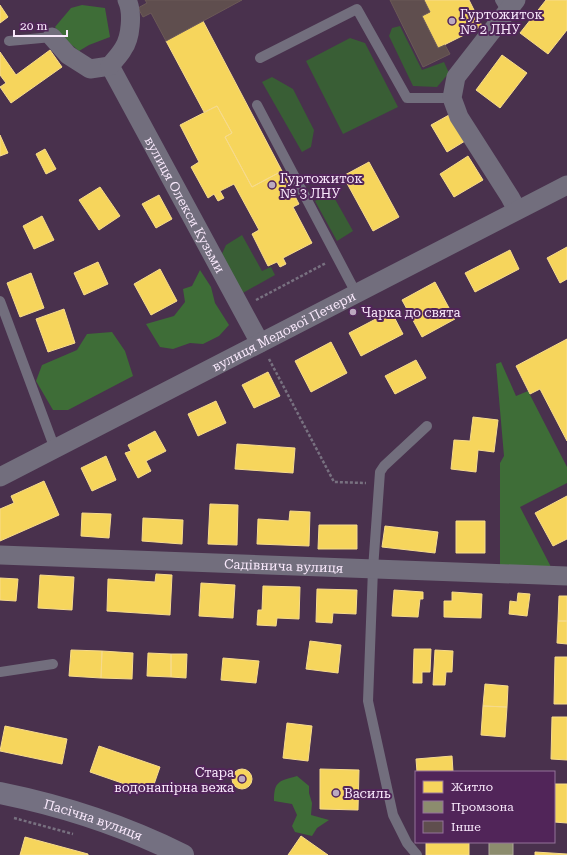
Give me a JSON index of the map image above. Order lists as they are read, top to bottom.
{
  "streets": {
    "main road": ["Пасічна вулиця"],
    "street": ["вулиця Олекси Кузьми", "вулиця Медової Печери", "Садівнича вулиця"]
  },
  "crossings": [
    ["вулиця Олекси Кузьми", "вулиця Медової Печери"]
  ],
  "places": [
    "Гуртожиток № 2 ЛНУ",
    "Гуртожиток № 3 ЛНУ",
    "Чарка до свята",
    "Стара водонапірна вежа",
    "Василь"
  ],
  "legend": ["Житло", "Промзона", "Інше"],
  "scale_bar": "20 m"
}
